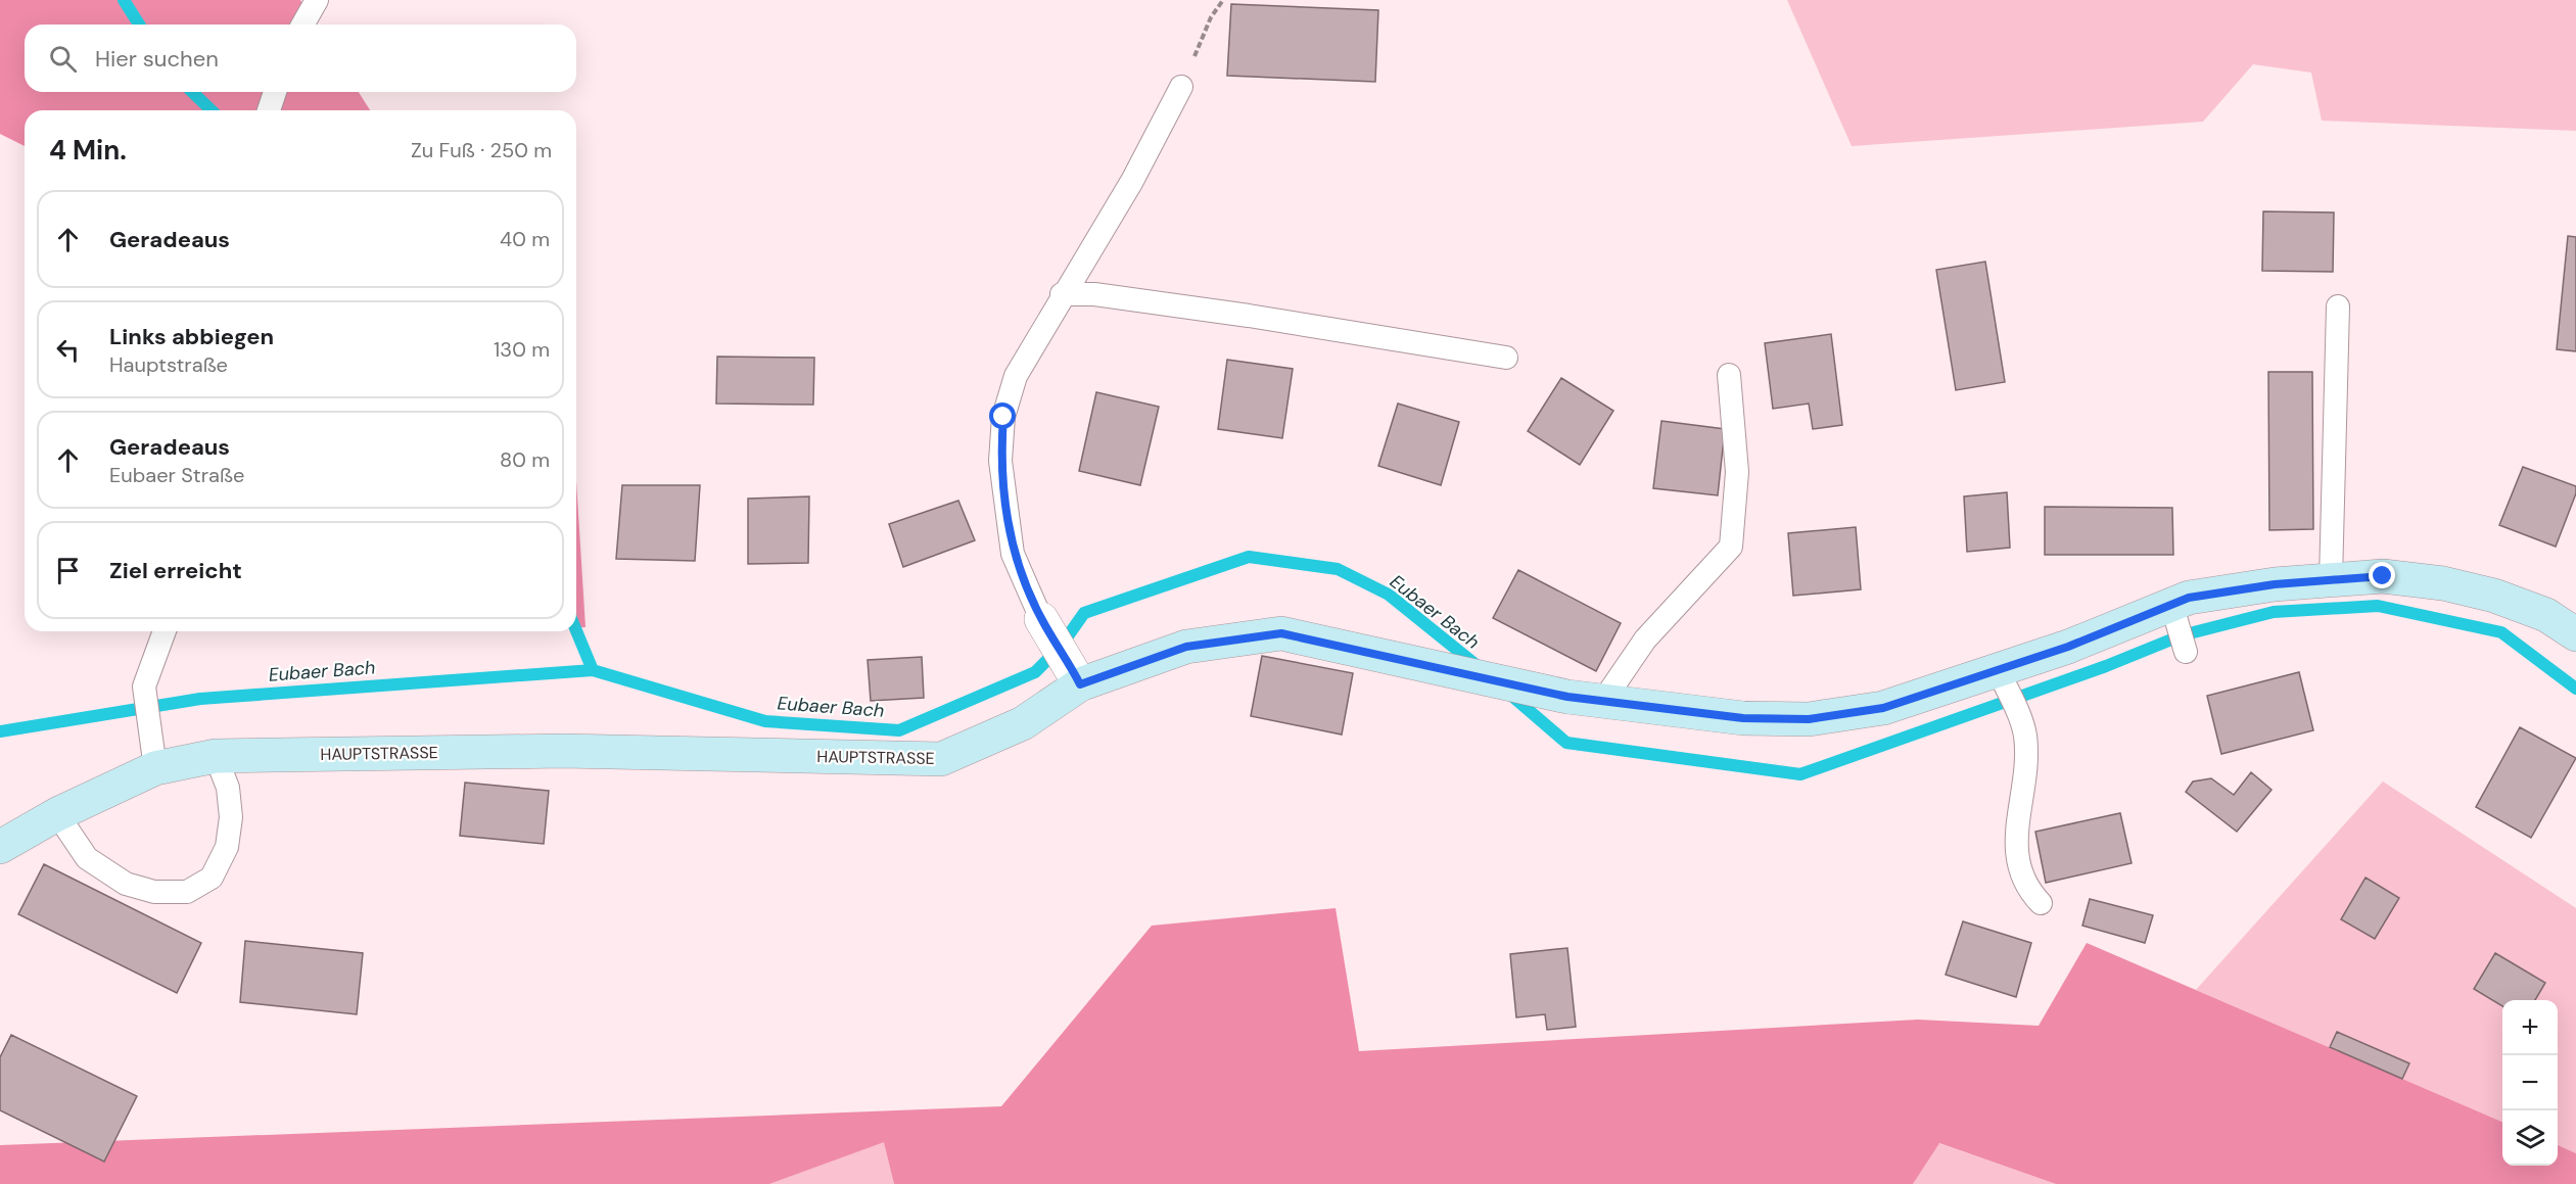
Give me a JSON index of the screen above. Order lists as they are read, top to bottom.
{
  "streets": {
    "street": ["HAUPTSTRASSE"]
  },
  "water": ["Eubaer Bach"],
  "page": {
    "search": "Hier suchen",
    "heading": ["4 Min.", "Zu Fuß · 250 m"],
    "list": [
      ["Geradeaus", "40 m"],
      ["Links abbiegen", "Hauptstraße", "130 m"],
      ["Geradeaus", "Eubaer Straße", "80 m"],
      "Ziel erreicht"
    ],
    "map_buttons": ["+", "−"]
  }
}
